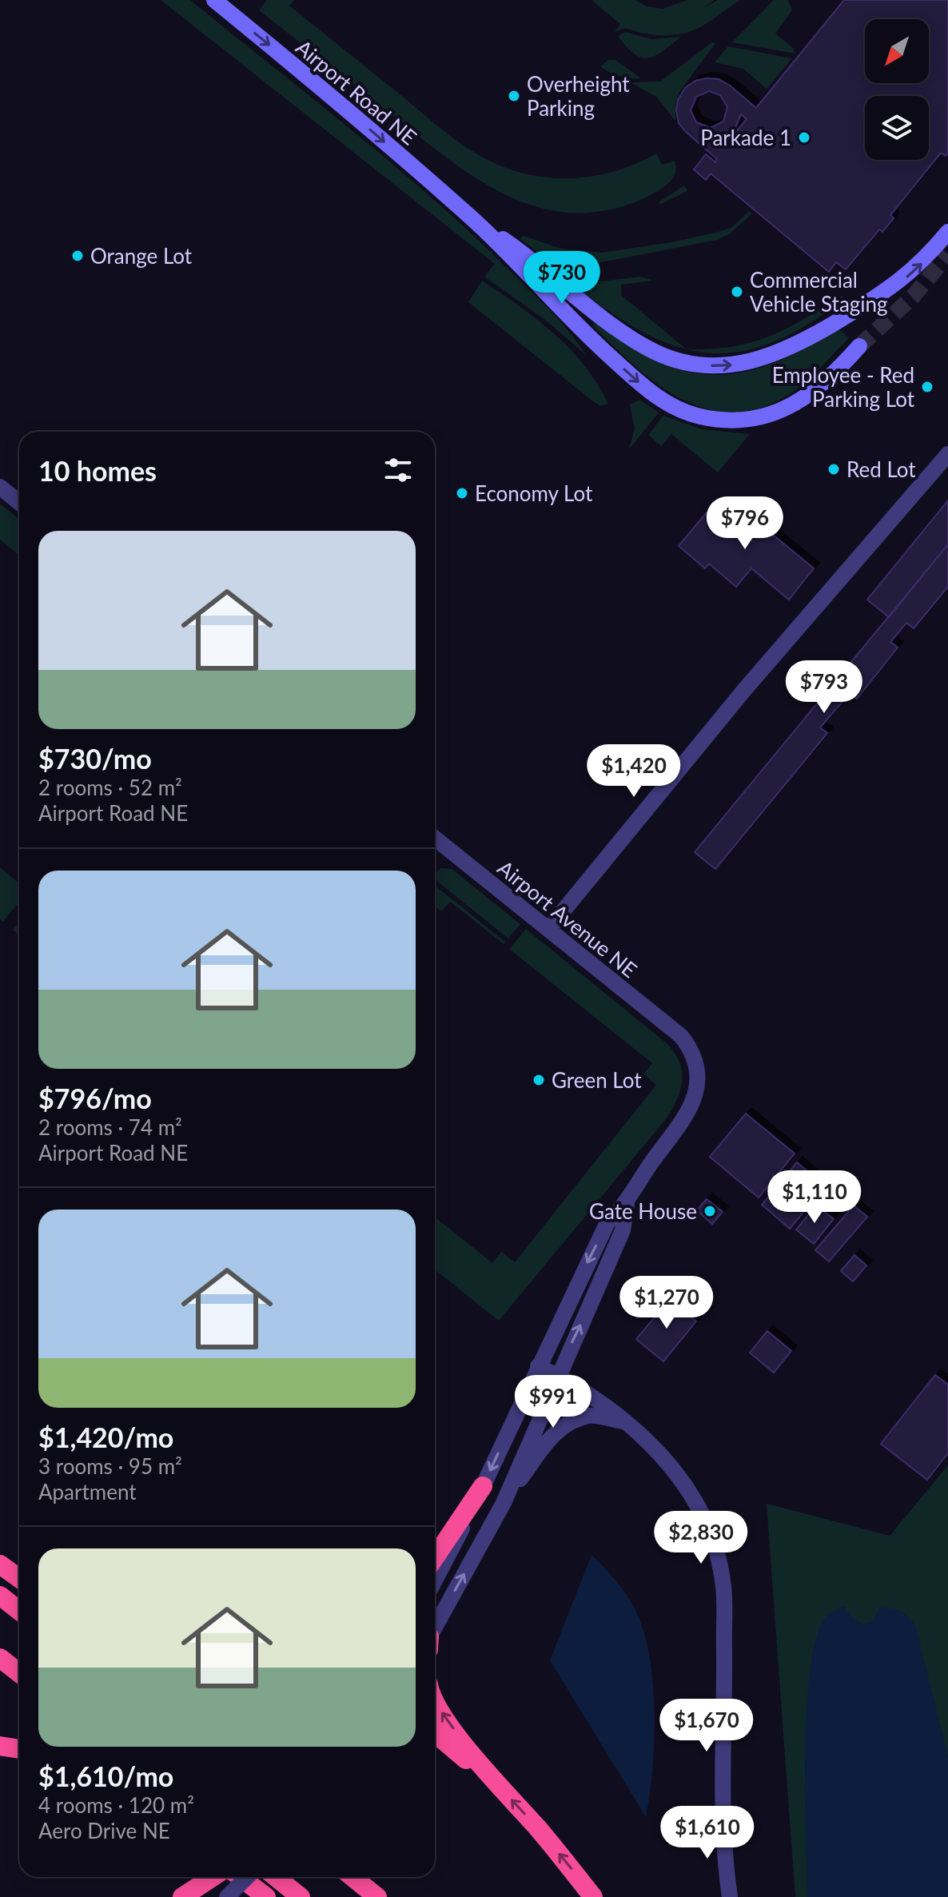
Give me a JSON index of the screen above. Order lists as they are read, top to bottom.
{
  "streets": {
    "main road": ["Airport Road NE"],
    "street": ["Airport Avenue NE"]
  },
  "one_way": ["Airport Road NE"],
  "places": [
    "Overheight Parking",
    "Parkade 1",
    "Orange Lot",
    "Commercial Vehicle Staging",
    "Employee - Red Parking Lot",
    "Red Lot",
    "Economy Lot",
    "Green Lot",
    "Gate House"
  ],
  "north": "bottom left",
  "page": {
    "price": [
      "$730",
      "$796",
      "$793",
      "$1,420",
      "$1,110",
      "$1,270",
      "$991",
      "$2,830",
      "$1,670",
      "$1,610"
    ],
    "heading": "10 homes",
    "list": [
      {
        "name": "$730/mo",
        "note": "2 rooms · 52 m² · Airport Road NE"
      },
      {
        "name": "$796/mo",
        "note": "2 rooms · 74 m² · Airport Road NE"
      },
      {
        "name": "$1,420/mo",
        "note": "3 rooms · 95 m² · Apartment"
      },
      {
        "name": "$1,610/mo",
        "note": "4 rooms · 120 m² · Aero Drive NE"
      }
    ]
  }
}
